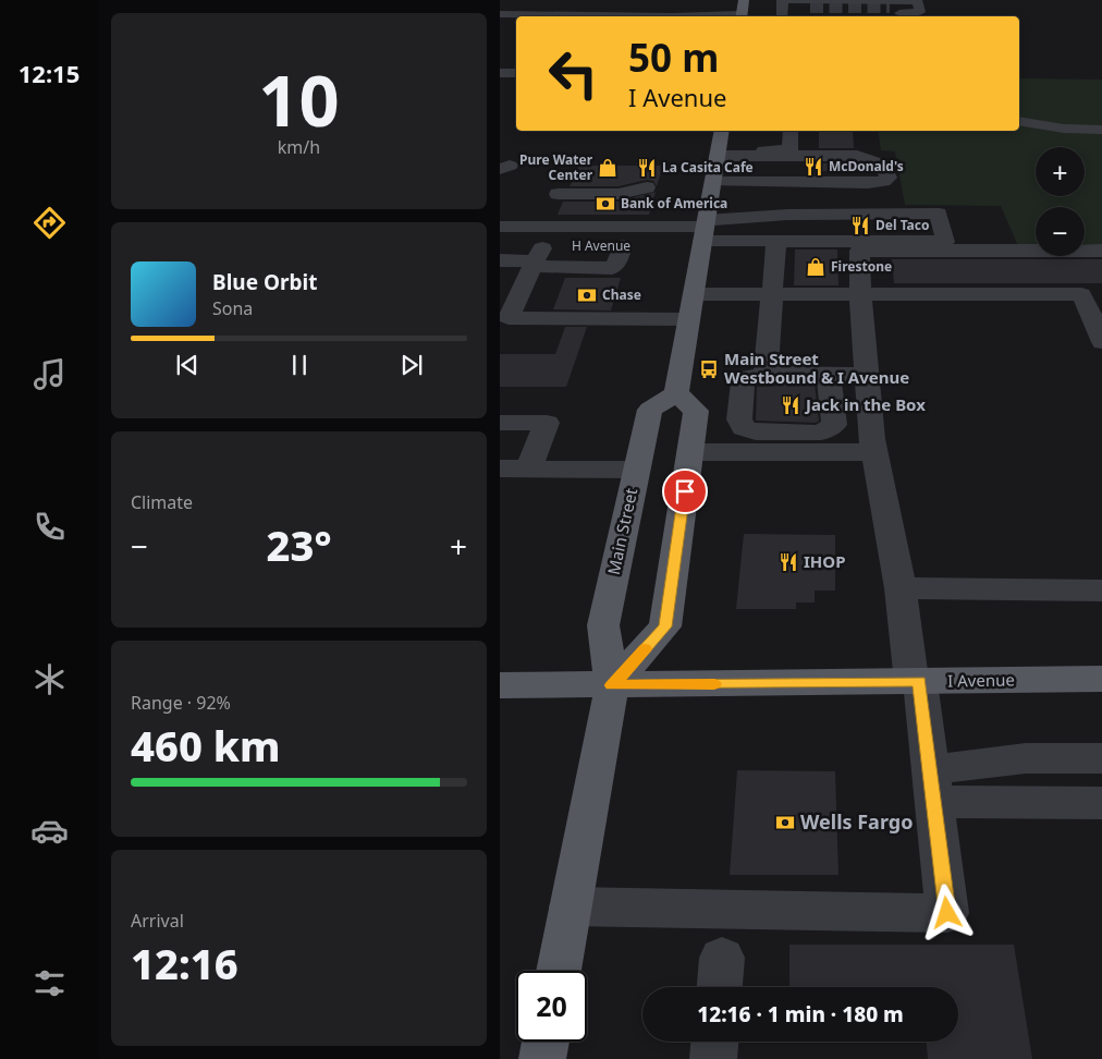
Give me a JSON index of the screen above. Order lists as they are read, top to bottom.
{
  "streets": {
    "main road": ["Main Street", "I Avenue"]
  },
  "crossings": [
    ["Main Street", "I Avenue"]
  ],
  "places": {
    "restaurant": [
      "McDonald's",
      "La Casita Cafe",
      "Del Taco",
      "Jack in the Box",
      "IHOP"
    ],
    "shop": ["Pure Water Center", "Firestone"],
    "bank": ["Bank of America", "Chase", "Wells Fargo"],
    "bus stop": ["Main Street Westbound & I Avenue"]
  },
  "page": {
    "tabs": "12:15",
    "tile": [
      ["10", "km/h"],
      "Climate",
      ["Range · 92%", "460 km"],
      ["Arrival", "12:16"]
    ],
    "turn": ["50 m", "I Avenue"],
    "map_buttons": ["+", "−"],
    "song": ["Blue Orbit", "Sona"],
    "heat": ["−", "23°", "+"],
    "limit": "20",
    "trip": "12:16 · 1 min · 180 m"
  }
}
